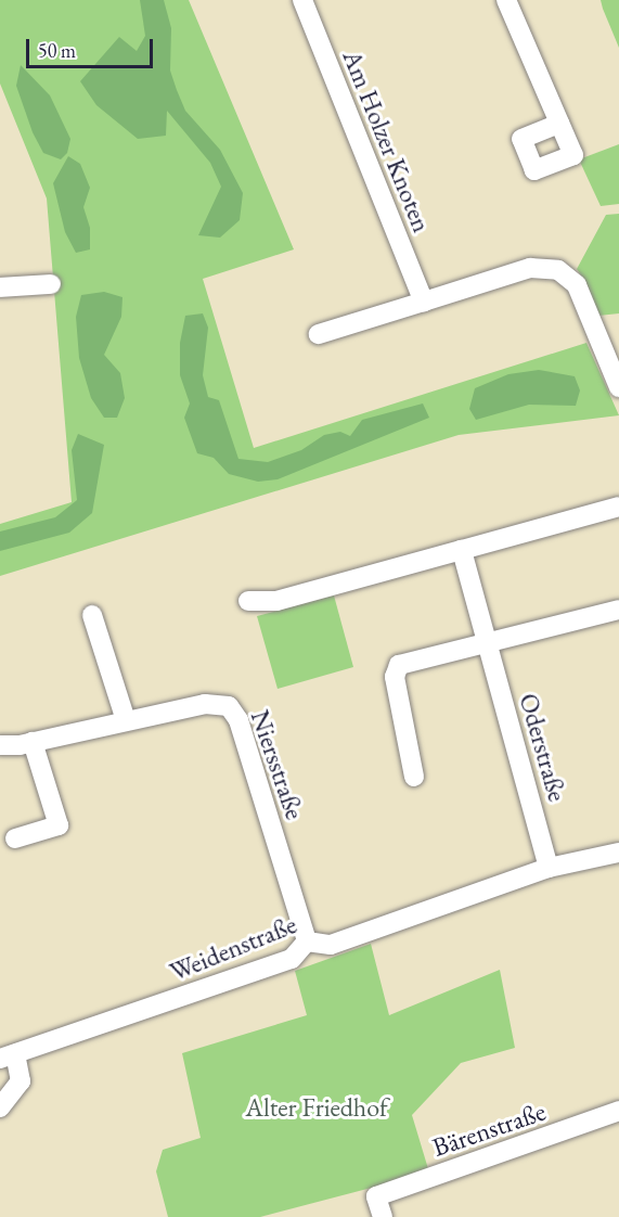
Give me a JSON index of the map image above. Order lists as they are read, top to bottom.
{
  "streets": {
    "street": [
      "Am Holzer Knoten",
      "Oderstraße",
      "Niersstraße",
      "Weidenstraße",
      "Bärenstraße"
    ]
  },
  "crossings": [
    ["Oderstraße", "Weidenstraße"],
    ["Niersstraße", "Weidenstraße"]
  ],
  "parks": ["Alter Friedhof"],
  "scale_bar": "50 m"
}
